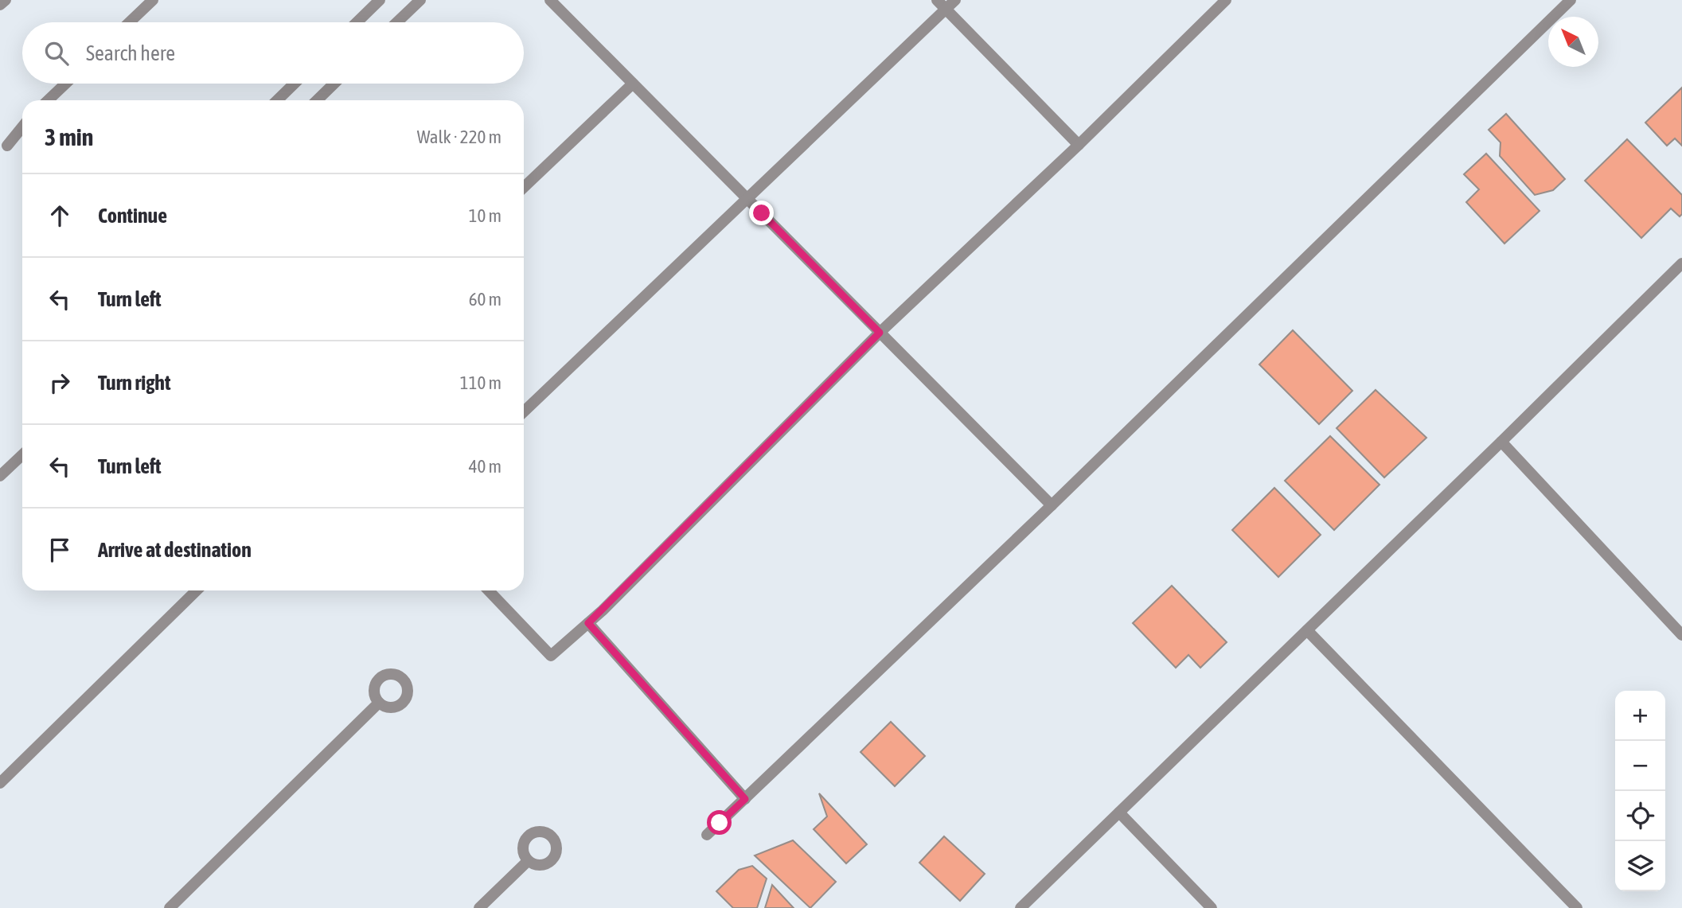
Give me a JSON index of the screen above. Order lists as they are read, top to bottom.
{
  "north": "top left",
  "page": {
    "search": "Search here",
    "heading": ["3 min", "Walk · 220 m"],
    "list": [
      ["Continue", "10 m"],
      ["Turn left", "60 m"],
      ["Turn right", "110 m"],
      ["Turn left", "40 m"],
      "Arrive at destination"
    ],
    "map_buttons": ["+", "−"]
  }
}
